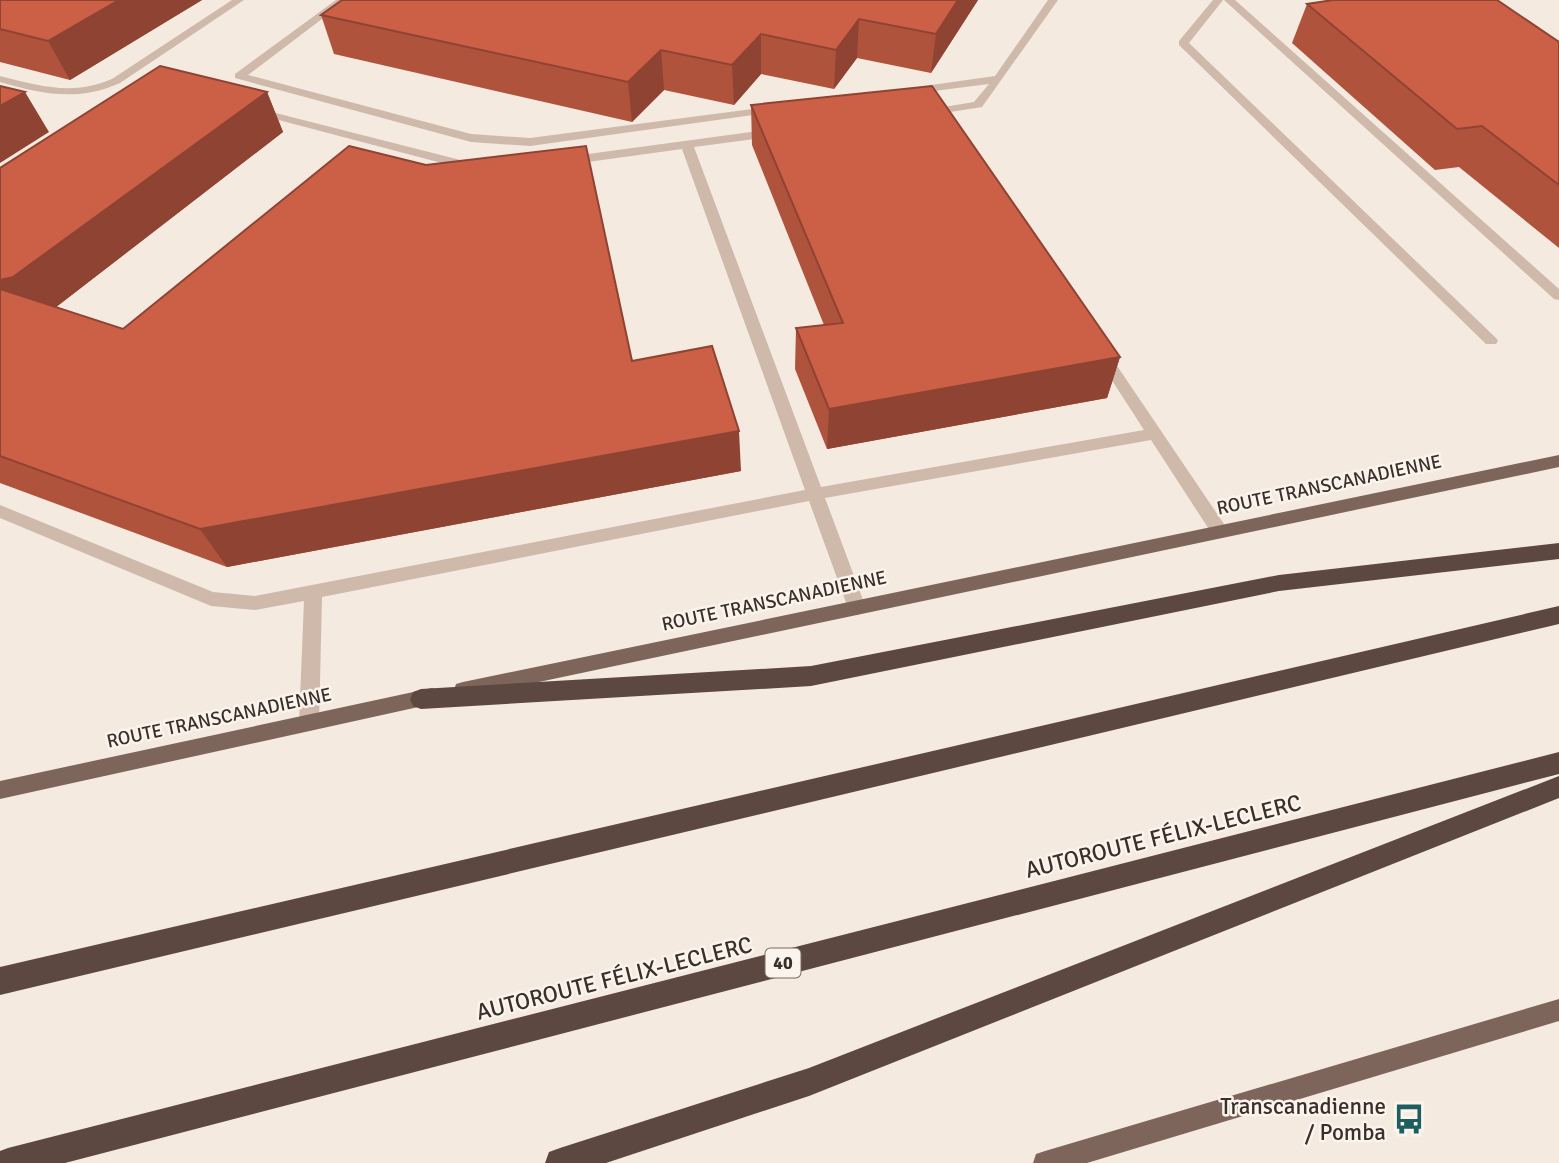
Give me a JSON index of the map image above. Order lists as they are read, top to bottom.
{
  "streets": {
    "highway": ["AUTOROUTE FÉLIX-LECLERC", "40"],
    "main road": ["ROUTE TRANSCANADIENNE"]
  },
  "places": {
    "bus stop": ["Transcanadienne / Pomba"]
  }
}
